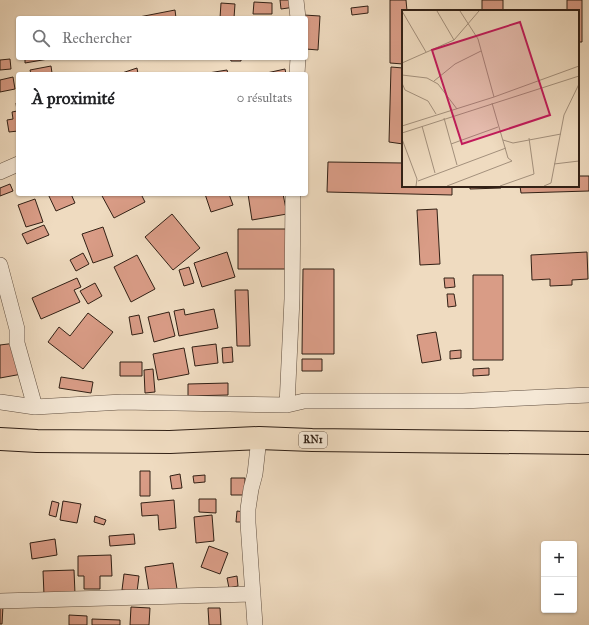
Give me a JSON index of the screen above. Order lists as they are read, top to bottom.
{
  "streets": {
    "highway": ["RN1"]
  },
  "page": {
    "search": "Rechercher",
    "heading": ["À proximité", "0 résultats"],
    "map_buttons": ["+", "−"]
  }
}
